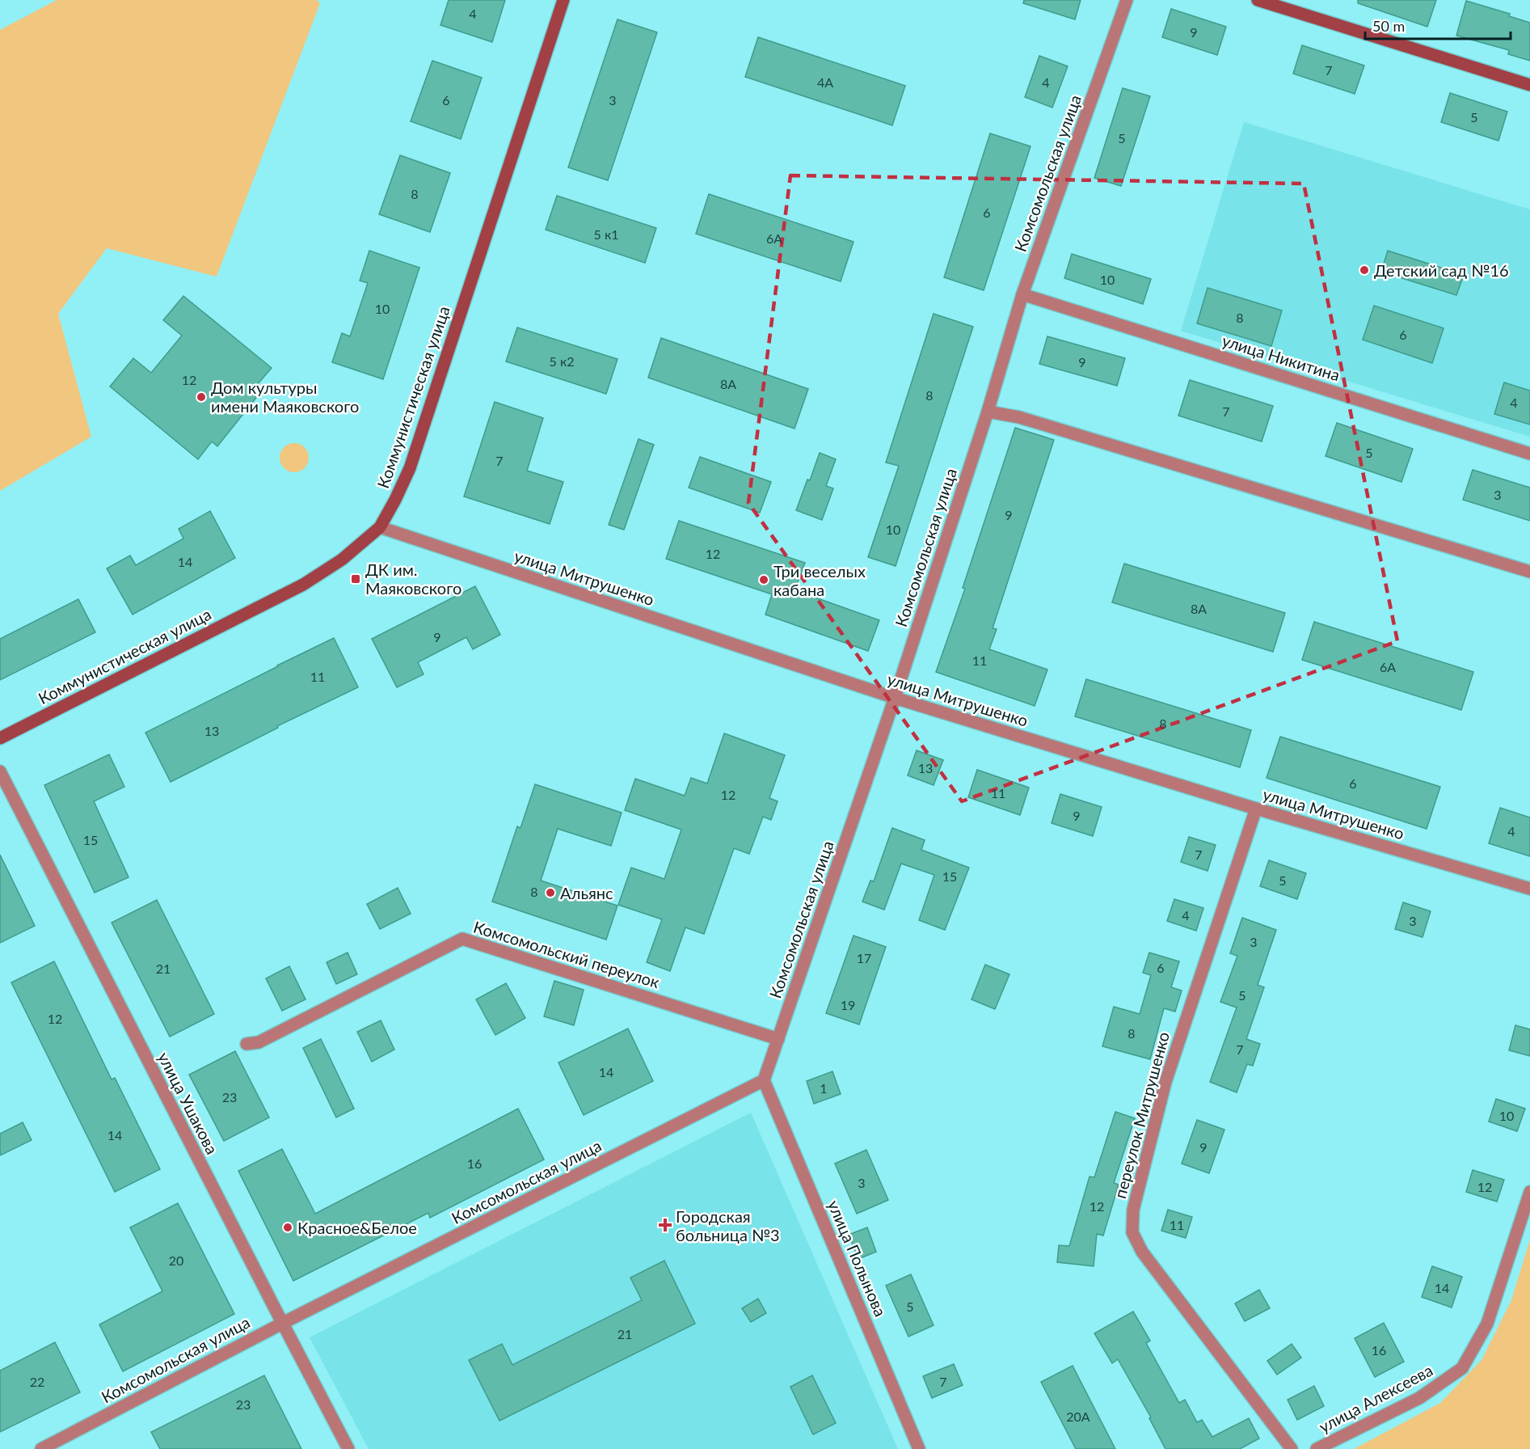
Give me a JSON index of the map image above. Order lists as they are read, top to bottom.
{
  "streets": {
    "main road": ["Коммунистическая улица"],
    "street": [
      "Комсомольская улица",
      "улица Никитина",
      "улица Митрушенко",
      "Комсомольский переулок",
      "улица Ушакова",
      "переулок Митрушенко",
      "улица Полынова",
      "улица Алексеева"
    ]
  },
  "crossings": [
    ["Комсомольская улица", "улица Никитина"],
    ["Комсомольская улица", "улица Митрушенко"],
    ["Комсомольская улица", "Комсомольский переулок"],
    ["Комсомольская улица", "улица Ушакова"],
    ["Комсомольская улица", "улица Полынова"],
    ["Коммунистическая улица", "улица Митрушенко"],
    ["улица Митрушенко", "переулок Митрушенко"]
  ],
  "places": {
    "other": [
      "Детский сад №16",
      "Дом культуры имени Маяковского",
      "Три веселых кабана",
      "Альянс",
      "Красное&Белое"
    ],
    "transit": ["ДК им. Маяковского"],
    "health": ["Городская больница №3"]
  },
  "house_numbers": [
    "4",
    "9",
    "7",
    "4А",
    "4",
    "6",
    "3",
    "5",
    "5",
    "8",
    "6",
    "5 к1",
    "6А",
    "10",
    "10",
    "8",
    "6",
    "5 к2",
    "9",
    "12",
    "8А",
    "8",
    "4",
    "7",
    "5",
    "7",
    "3",
    "9",
    "10",
    "12",
    "14",
    "8А",
    "9",
    "11",
    "6А",
    "11",
    "8",
    "13",
    "13",
    "6",
    "11",
    "12",
    "9",
    "4",
    "15",
    "7",
    "15",
    "5",
    "8",
    "4",
    "3",
    "3",
    "17",
    "6",
    "21",
    "5",
    "19",
    "12",
    "8",
    "7",
    "14",
    "1",
    "23",
    "10",
    "14",
    "9",
    "16",
    "3",
    "12",
    "12",
    "11",
    "20",
    "14",
    "5",
    "21",
    "16",
    "22",
    "7",
    "23",
    "20А"
  ],
  "scale_bar": "50 m"
}
